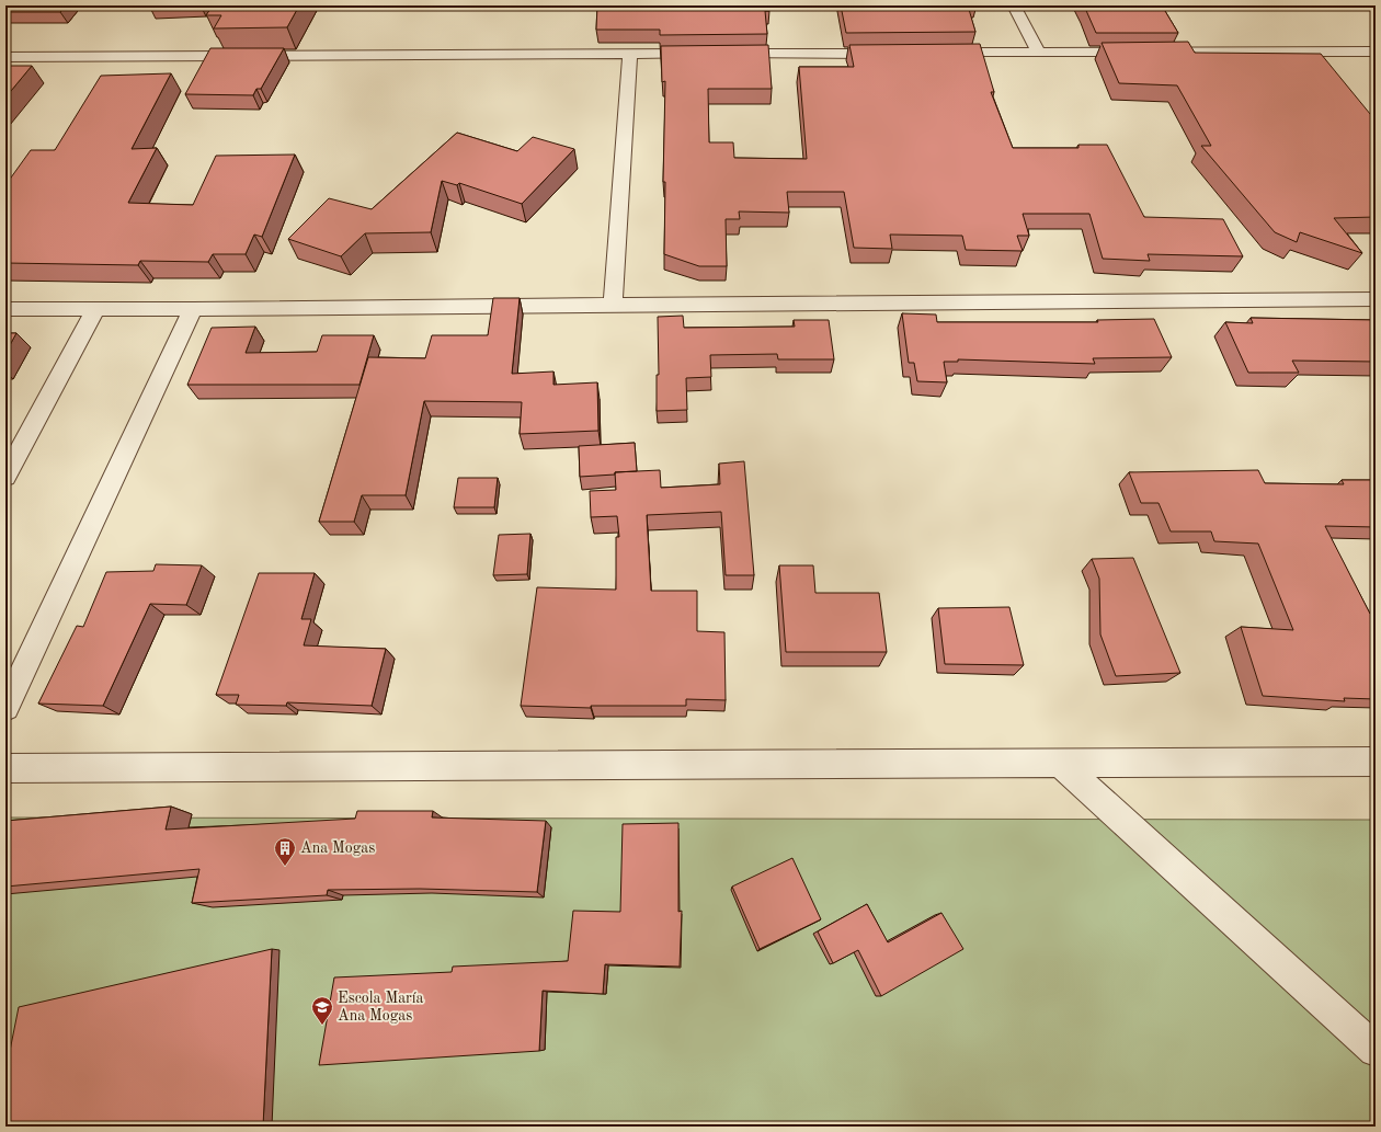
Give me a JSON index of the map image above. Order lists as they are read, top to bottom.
{
  "places": {
    "building": ["Ana Mogas"],
    "school or university": ["Escola María Ana Mogas"]
  }
}
